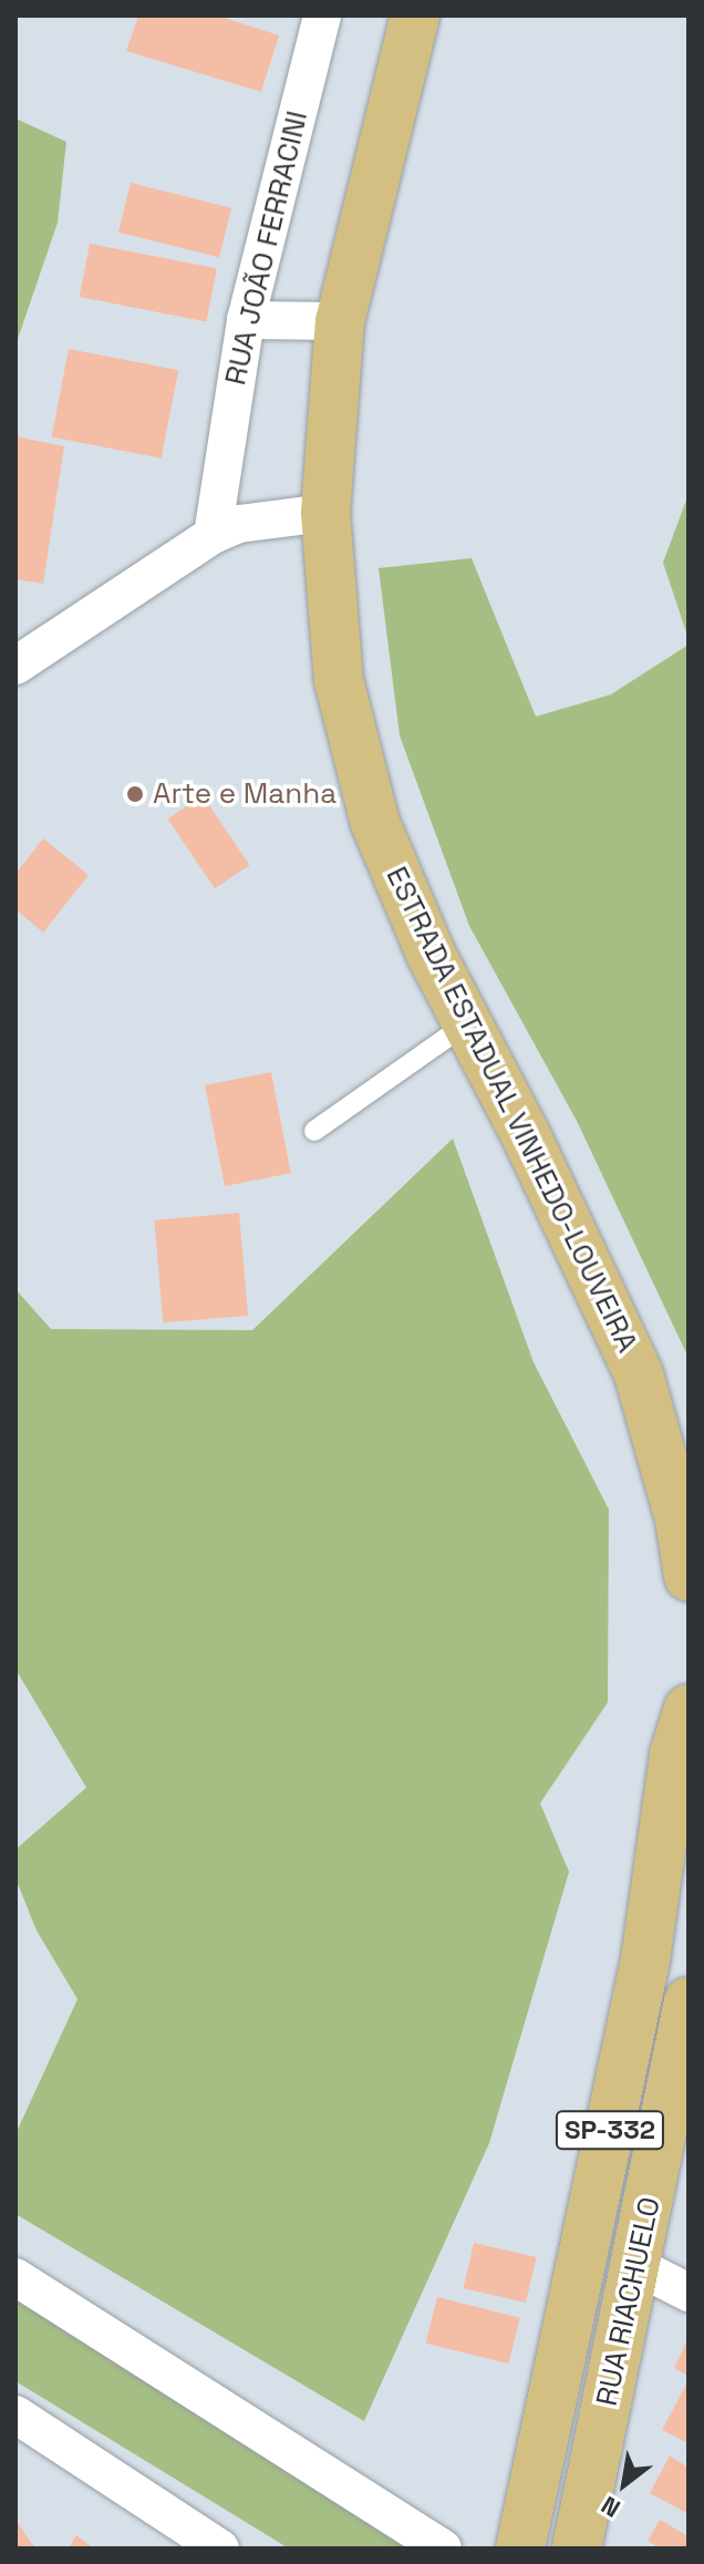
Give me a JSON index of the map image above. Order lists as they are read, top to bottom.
{
  "streets": {
    "main road": ["ESTRADA ESTADUAL VINHEDO-LOUVEIRA", "SP-332", "RUA RIACHUELO"],
    "street": ["RUA JOÃO FERRACINI"]
  },
  "places": ["Arte e Manha"],
  "north": "bottom left"
}
